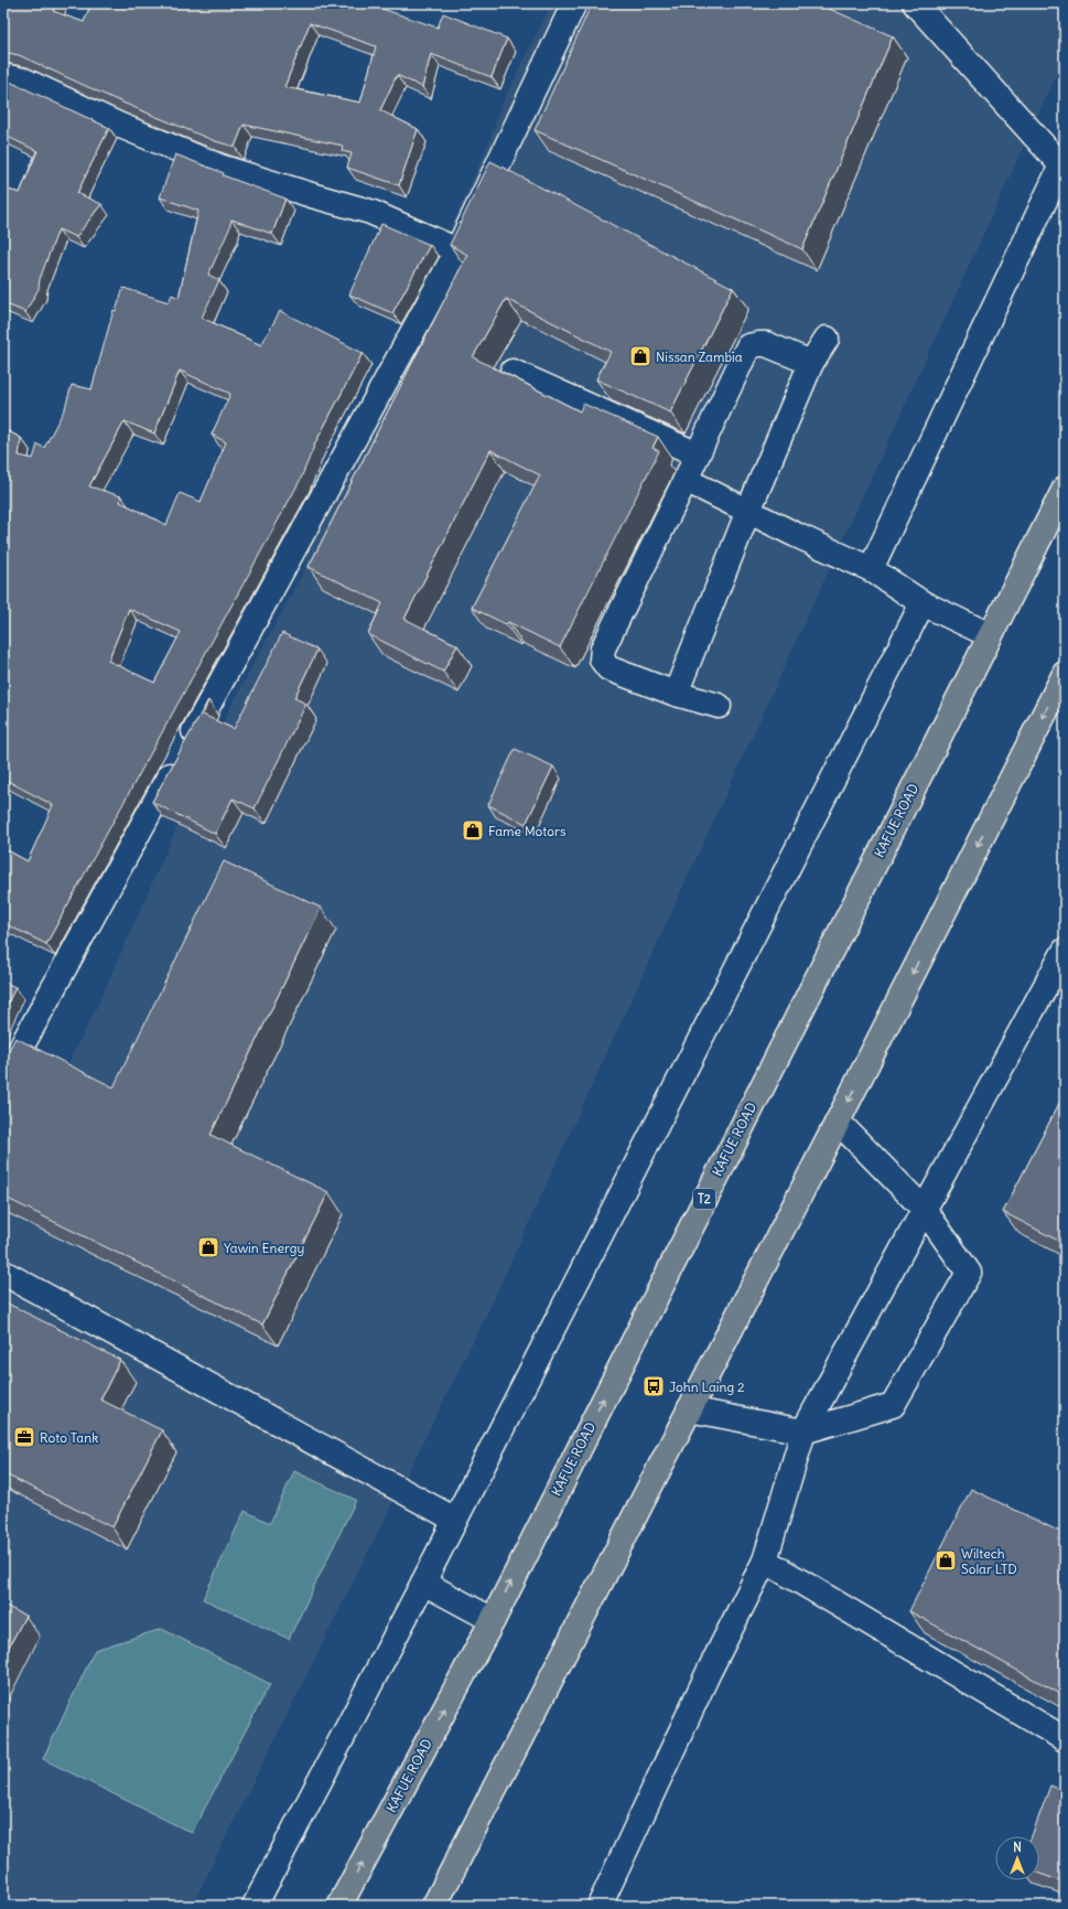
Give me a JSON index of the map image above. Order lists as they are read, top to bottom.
{
  "streets": {
    "main road": ["KAFUE ROAD", "T2"]
  },
  "places": {
    "shop": [
      "Nissan Zambia",
      "Fame Motors",
      "Yawin Energy",
      "Wiltech Solar LTD"
    ],
    "bus stop": ["John Laing 2"],
    "office": ["Roto Tank"]
  },
  "north": "top"
}
